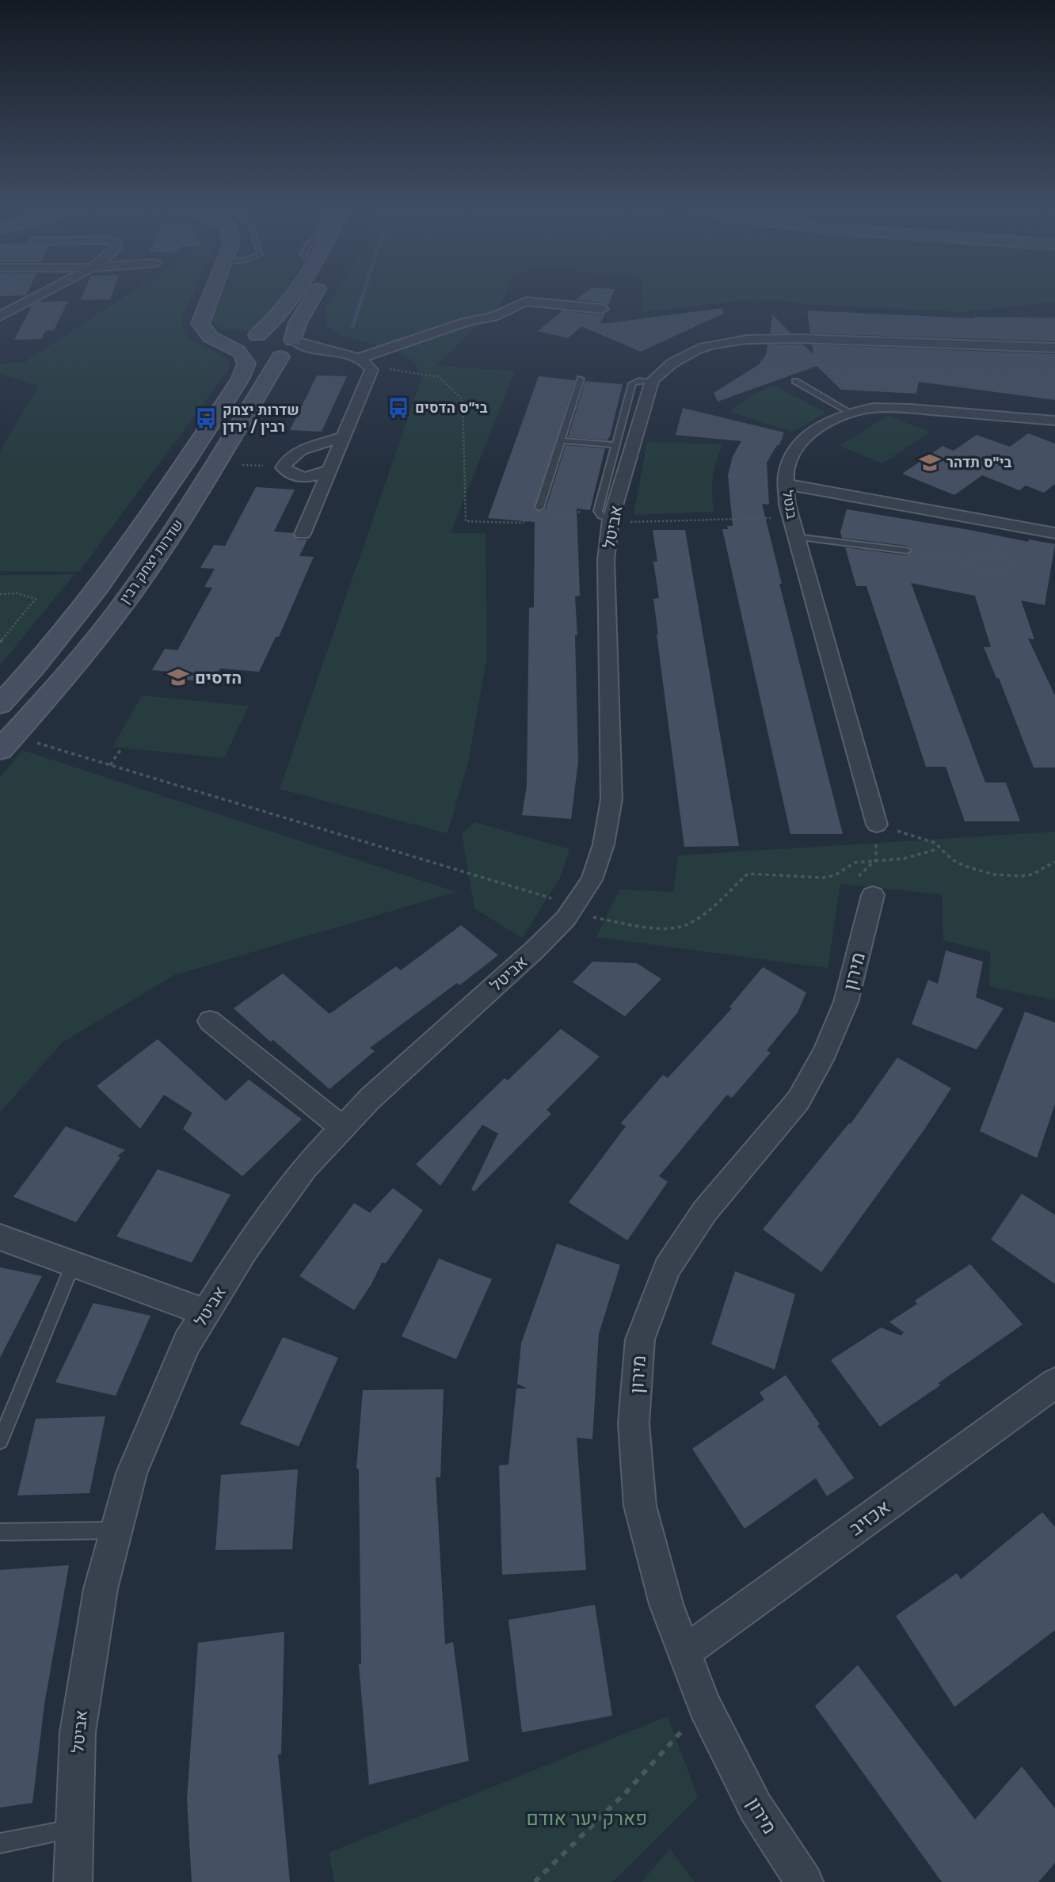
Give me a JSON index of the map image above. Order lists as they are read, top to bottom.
{
  "streets": {
    "main road": ["שדרות יצחק רבין"],
    "street": [
      "בנטל",
      "אביטל",
      "מירון",
      "אכזיב"
    ]
  },
  "crossings": [
    ["מירון", "אכזיב"]
  ],
  "parks": ["פארק יער אודם"],
  "places": {
    "bus stop": ["בי״ס הדסים", "שדרות יצחק רבין / ירדן"],
    "school or university": ["בי\"ס תדהר", "הדסים"]
  }
}
